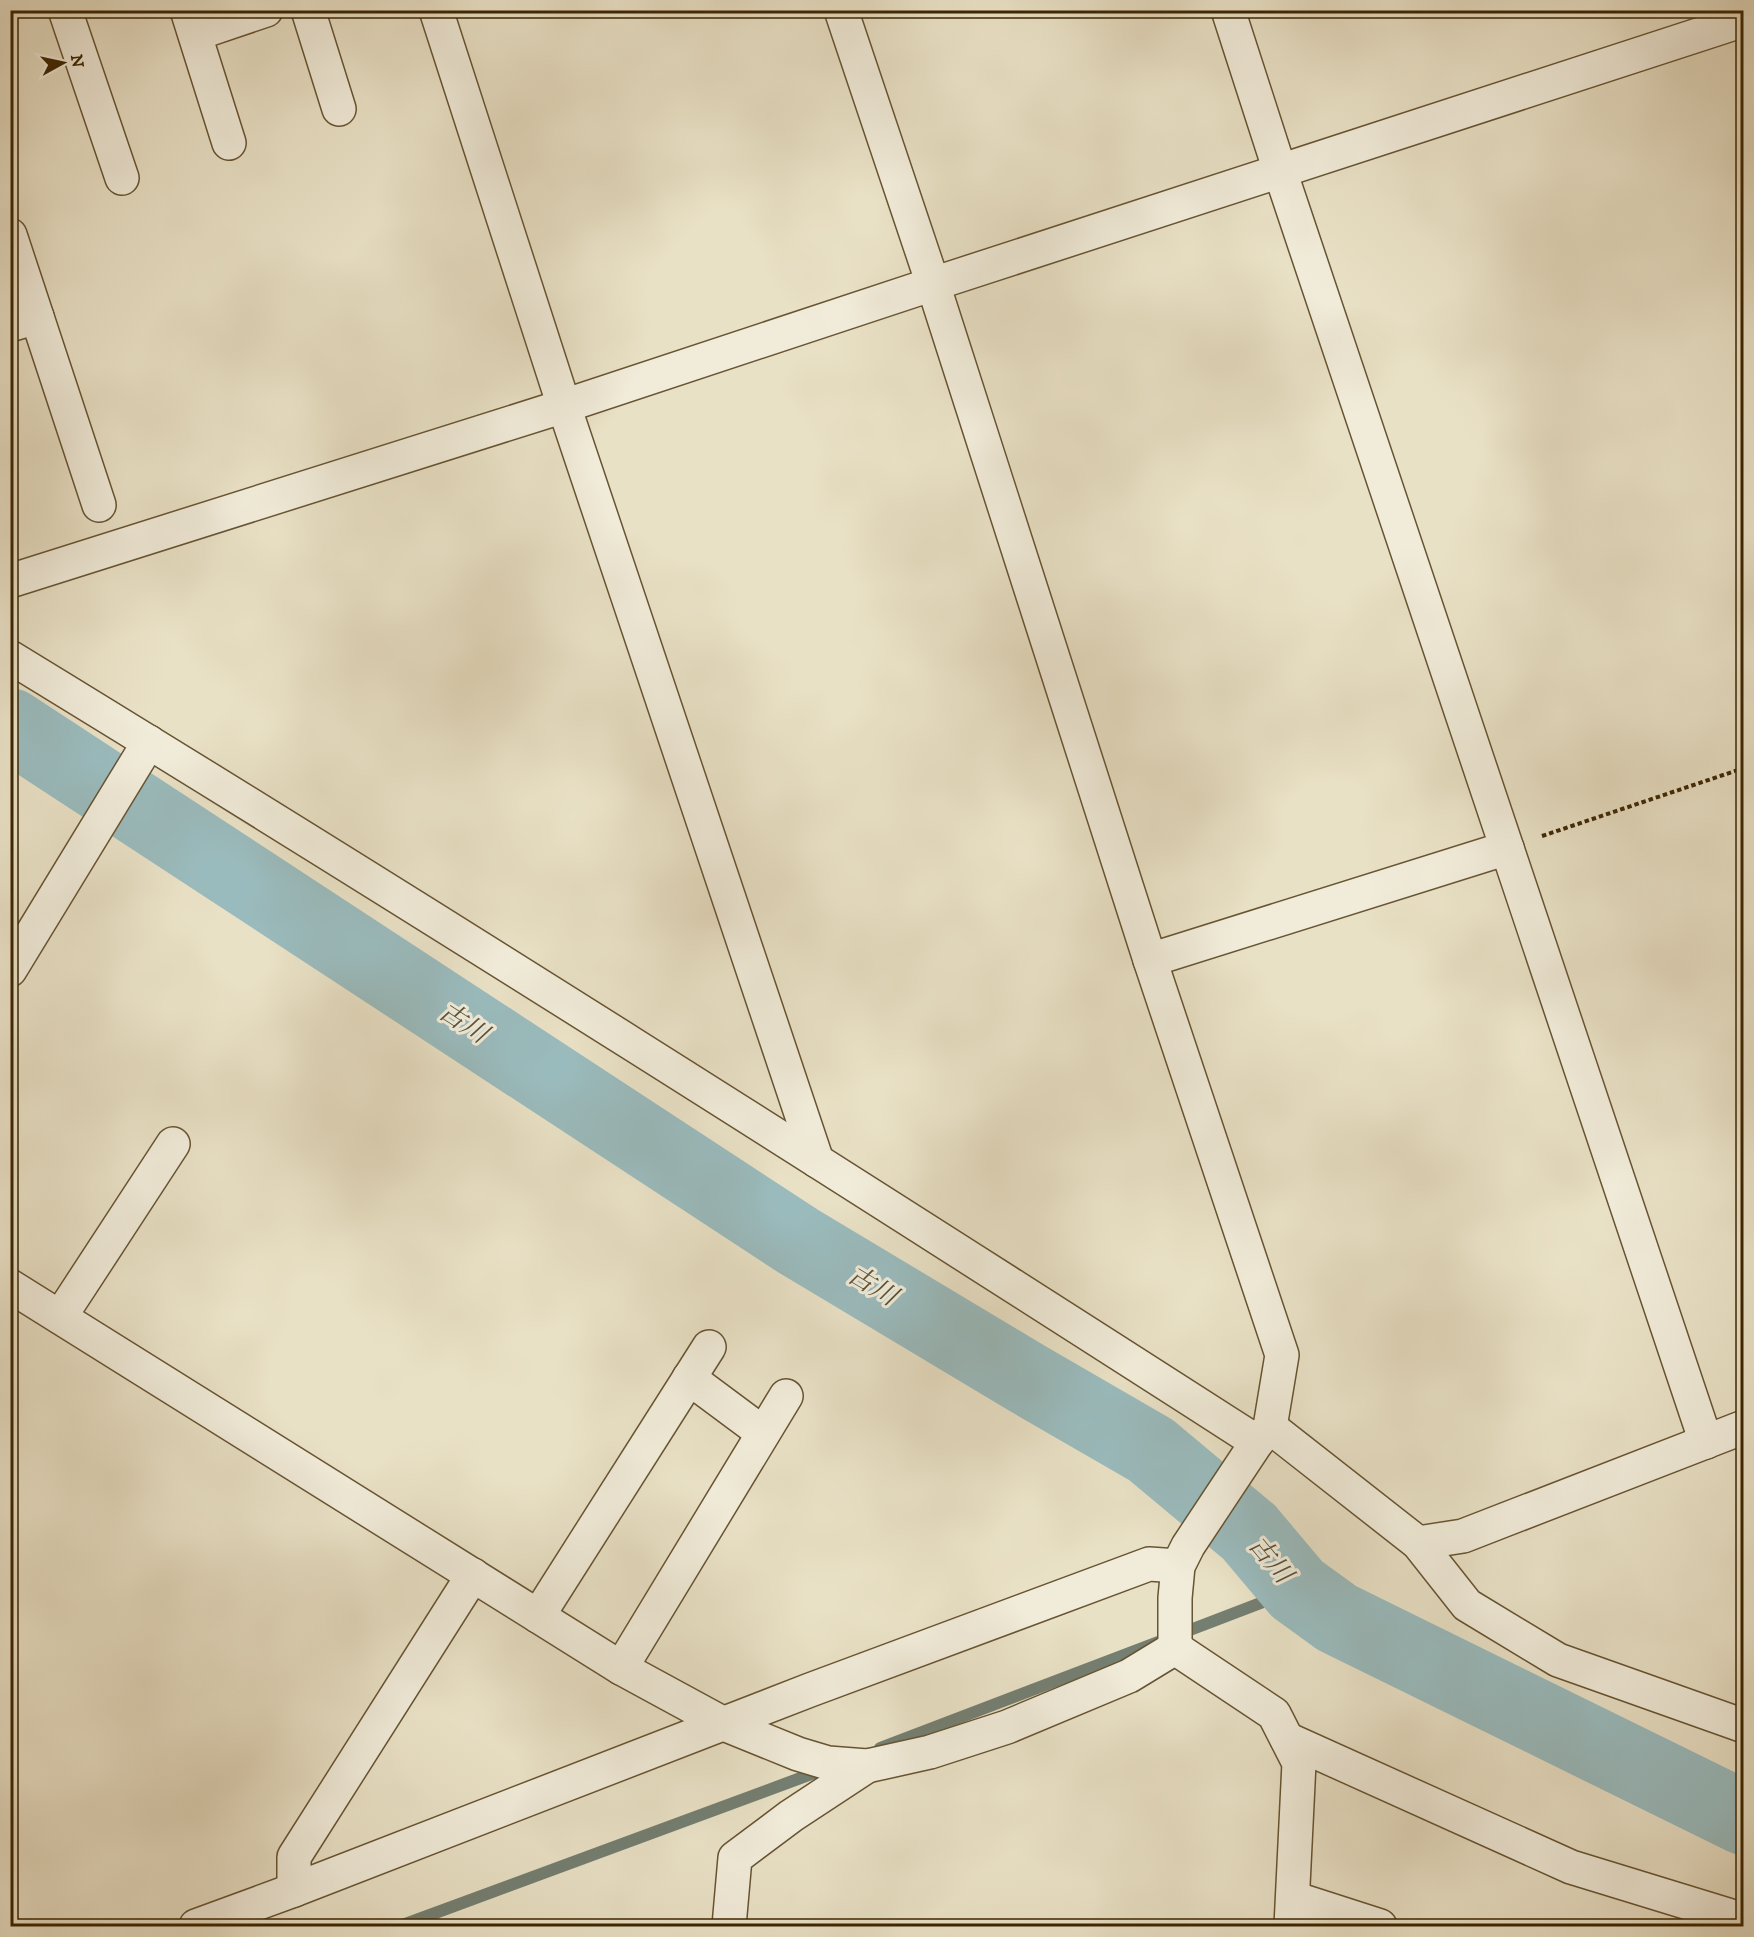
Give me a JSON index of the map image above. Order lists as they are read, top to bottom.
{
  "water": ["古川"],
  "north": "right"
}
